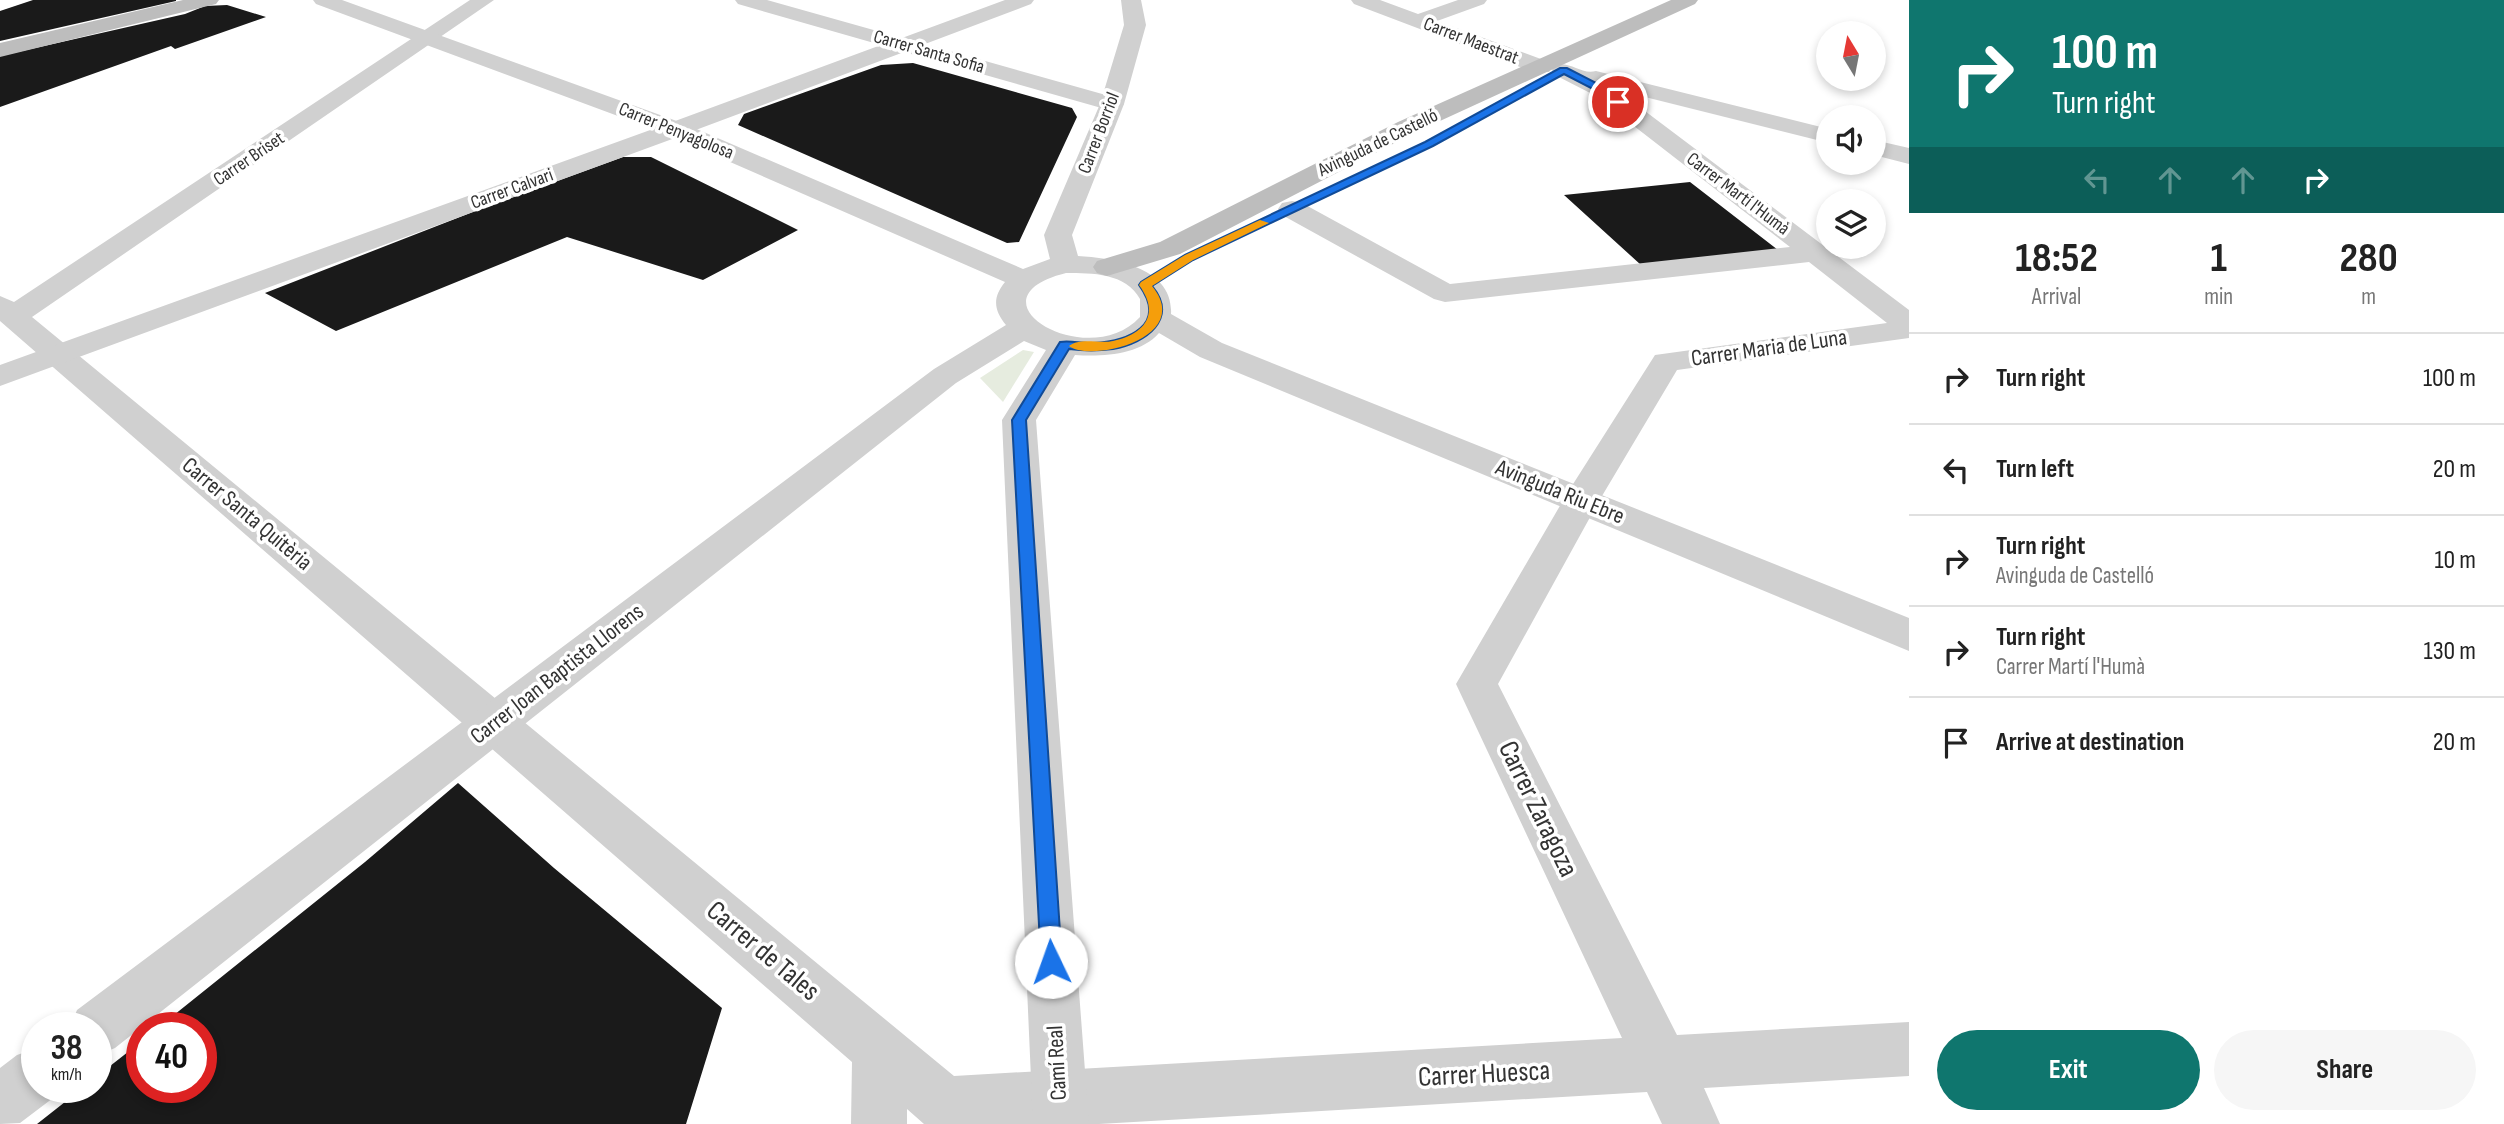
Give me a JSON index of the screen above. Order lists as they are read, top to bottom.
{
  "streets": {
    "main road": ["Avinguda de Castelló"],
    "street": [
      "Carrer Maestrat",
      "Carrer Santa Sofia",
      "Carrer Penyagolosa",
      "Carrer Borriol",
      "Carrer Briset",
      "Carrer Calvari",
      "Carrer Martí l'Humà",
      "Carrer Maria de Luna",
      "Avinguda Riu Ebre",
      "Carrer Santa Quitèria",
      "Carrer Joan Baptista Llorens",
      "Carrer Zaragoza",
      "Carrer de Tales",
      "Camí Real",
      "Carrer Huesca"
    ]
  },
  "crossings": [
    ["Carrer Maestrat", "Avinguda de Castelló"],
    ["Carrer Maestrat", "Carrer Martí l'Humà"],
    ["Carrer Santa Sofia", "Carrer Borriol"],
    ["Carrer Santa Sofia", "Carrer Calvari"],
    ["Carrer Penyagolosa", "Carrer Borriol"],
    ["Carrer Penyagolosa", "Avinguda de Castelló"],
    ["Carrer Penyagolosa", "Carrer Briset"],
    ["Carrer Penyagolosa", "Carrer Calvari"],
    ["Carrer Penyagolosa", "Avinguda Riu Ebre"],
    ["Carrer Penyagolosa", "Carrer Joan Baptista Llorens"],
    ["Carrer Penyagolosa", "Camí Real"],
    ["Carrer Borriol", "Avinguda de Castelló"],
    ["Carrer Borriol", "Avinguda Riu Ebre"],
    ["Carrer Borriol", "Carrer Joan Baptista Llorens"],
    ["Carrer Borriol", "Camí Real"],
    ["Avinguda de Castelló", "Carrer Martí l'Humà"],
    ["Avinguda de Castelló", "Avinguda Riu Ebre"],
    ["Avinguda de Castelló", "Carrer Joan Baptista Llorens"],
    ["Avinguda de Castelló", "Camí Real"],
    ["Carrer Briset", "Carrer Santa Quitèria"],
    ["Carrer Calvari", "Carrer Santa Quitèria"],
    ["Carrer Martí l'Humà", "Carrer Maria de Luna"],
    ["Carrer Maria de Luna", "Avinguda Riu Ebre"],
    ["Carrer Maria de Luna", "Carrer Zaragoza"],
    ["Avinguda Riu Ebre", "Carrer Joan Baptista Llorens"],
    ["Avinguda Riu Ebre", "Carrer Zaragoza"],
    ["Avinguda Riu Ebre", "Camí Real"],
    ["Carrer Santa Quitèria", "Carrer Joan Baptista Llorens"],
    ["Carrer Santa Quitèria", "Carrer de Tales"],
    ["Carrer Joan Baptista Llorens", "Carrer de Tales"],
    ["Carrer Joan Baptista Llorens", "Camí Real"],
    ["Carrer Zaragoza", "Carrer Huesca"],
    ["Carrer de Tales", "Camí Real"],
    ["Carrer de Tales", "Carrer Huesca"],
    ["Camí Real", "Carrer Huesca"]
  ],
  "north": "top",
  "page": {
    "turn": ["100 m", "Turn right"],
    "eta": [
      "18:52",
      "Arrival",
      "1",
      "min",
      "280",
      "m"
    ],
    "list": [
      {
        "name": "Turn right",
        "value": "100 m"
      },
      {
        "name": "Turn left",
        "value": "20 m"
      },
      {
        "name": "Turn right",
        "note": "Avinguda de Castelló",
        "value": "10 m"
      },
      {
        "name": "Turn right",
        "note": "Carrer Martí l'Humà",
        "value": "130 m"
      },
      {
        "name": "Arrive at destination",
        "value": "20 m"
      }
    ],
    "speed": "38 km/h",
    "limit": "40",
    "buttons": ["Exit", "Share"]
  }
}
